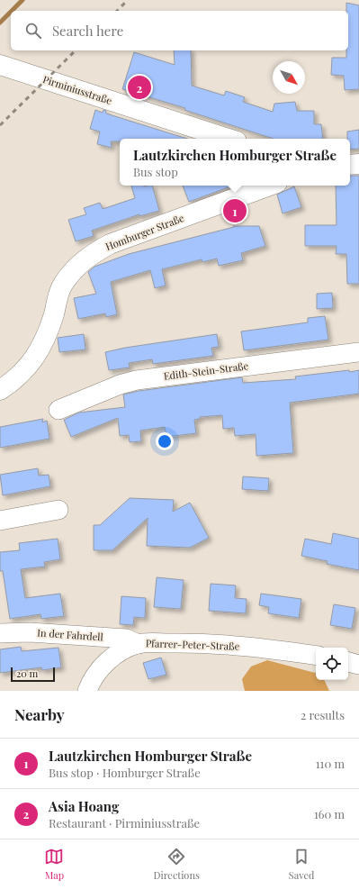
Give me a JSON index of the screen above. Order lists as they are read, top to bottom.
{
  "streets": {
    "main road": ["Pirminiusstraße", "Homburger Straße"],
    "street": ["Edith-Stein-Straße", "In der Fahrdell", "Pfarrer-Peter-Straße"]
  },
  "crossings": [
    ["In der Fahrdell", "Pfarrer-Peter-Straße"]
  ],
  "scale_bar": "20 m",
  "north": "bottom right",
  "page": {
    "search": "Search here",
    "pins": ["2", "1"],
    "popup": ["Lautzkirchen Homburger Straße", "Bus stop"],
    "scale": "20 m",
    "heading": ["Nearby", "2 results"],
    "list": [
      {
        "mark": "1",
        "name": "Lautzkirchen Homburger Straße",
        "note": "Bus stop · Homburger Straße",
        "value": "110 m"
      },
      {
        "mark": "2",
        "name": "Asia Hoang",
        "note": "Restaurant · Pirminiusstraße",
        "value": "160 m"
      }
    ],
    "nav": ["Map", "Directions", "Saved"]
  }
}
